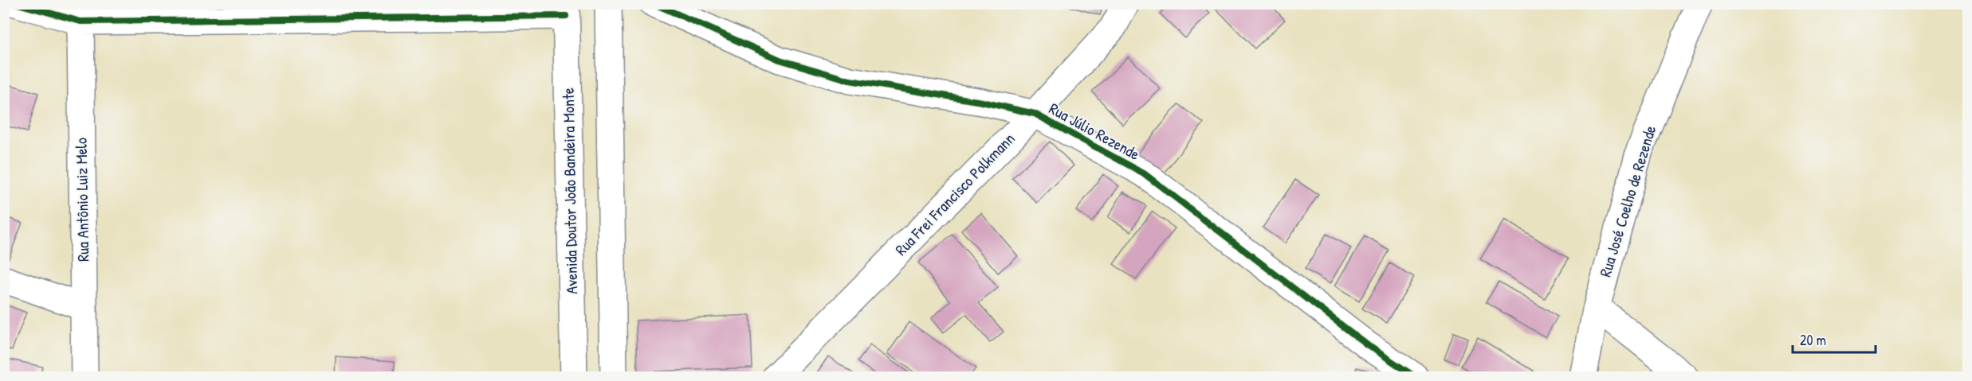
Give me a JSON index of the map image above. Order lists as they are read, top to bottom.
{
  "streets": {
    "street": [
      "Rua Júlio Rezende",
      "Avenida Doutor João Bandeira Monte",
      "Rua Frei Francisco Polkmann",
      "Rua Antônio Luiz Melo",
      "Rua José Coelho de Rezende"
    ]
  },
  "crossings": [
    ["Rua Júlio Rezende", "Rua Frei Francisco Polkmann"]
  ],
  "scale_bar": "20 m"
}
